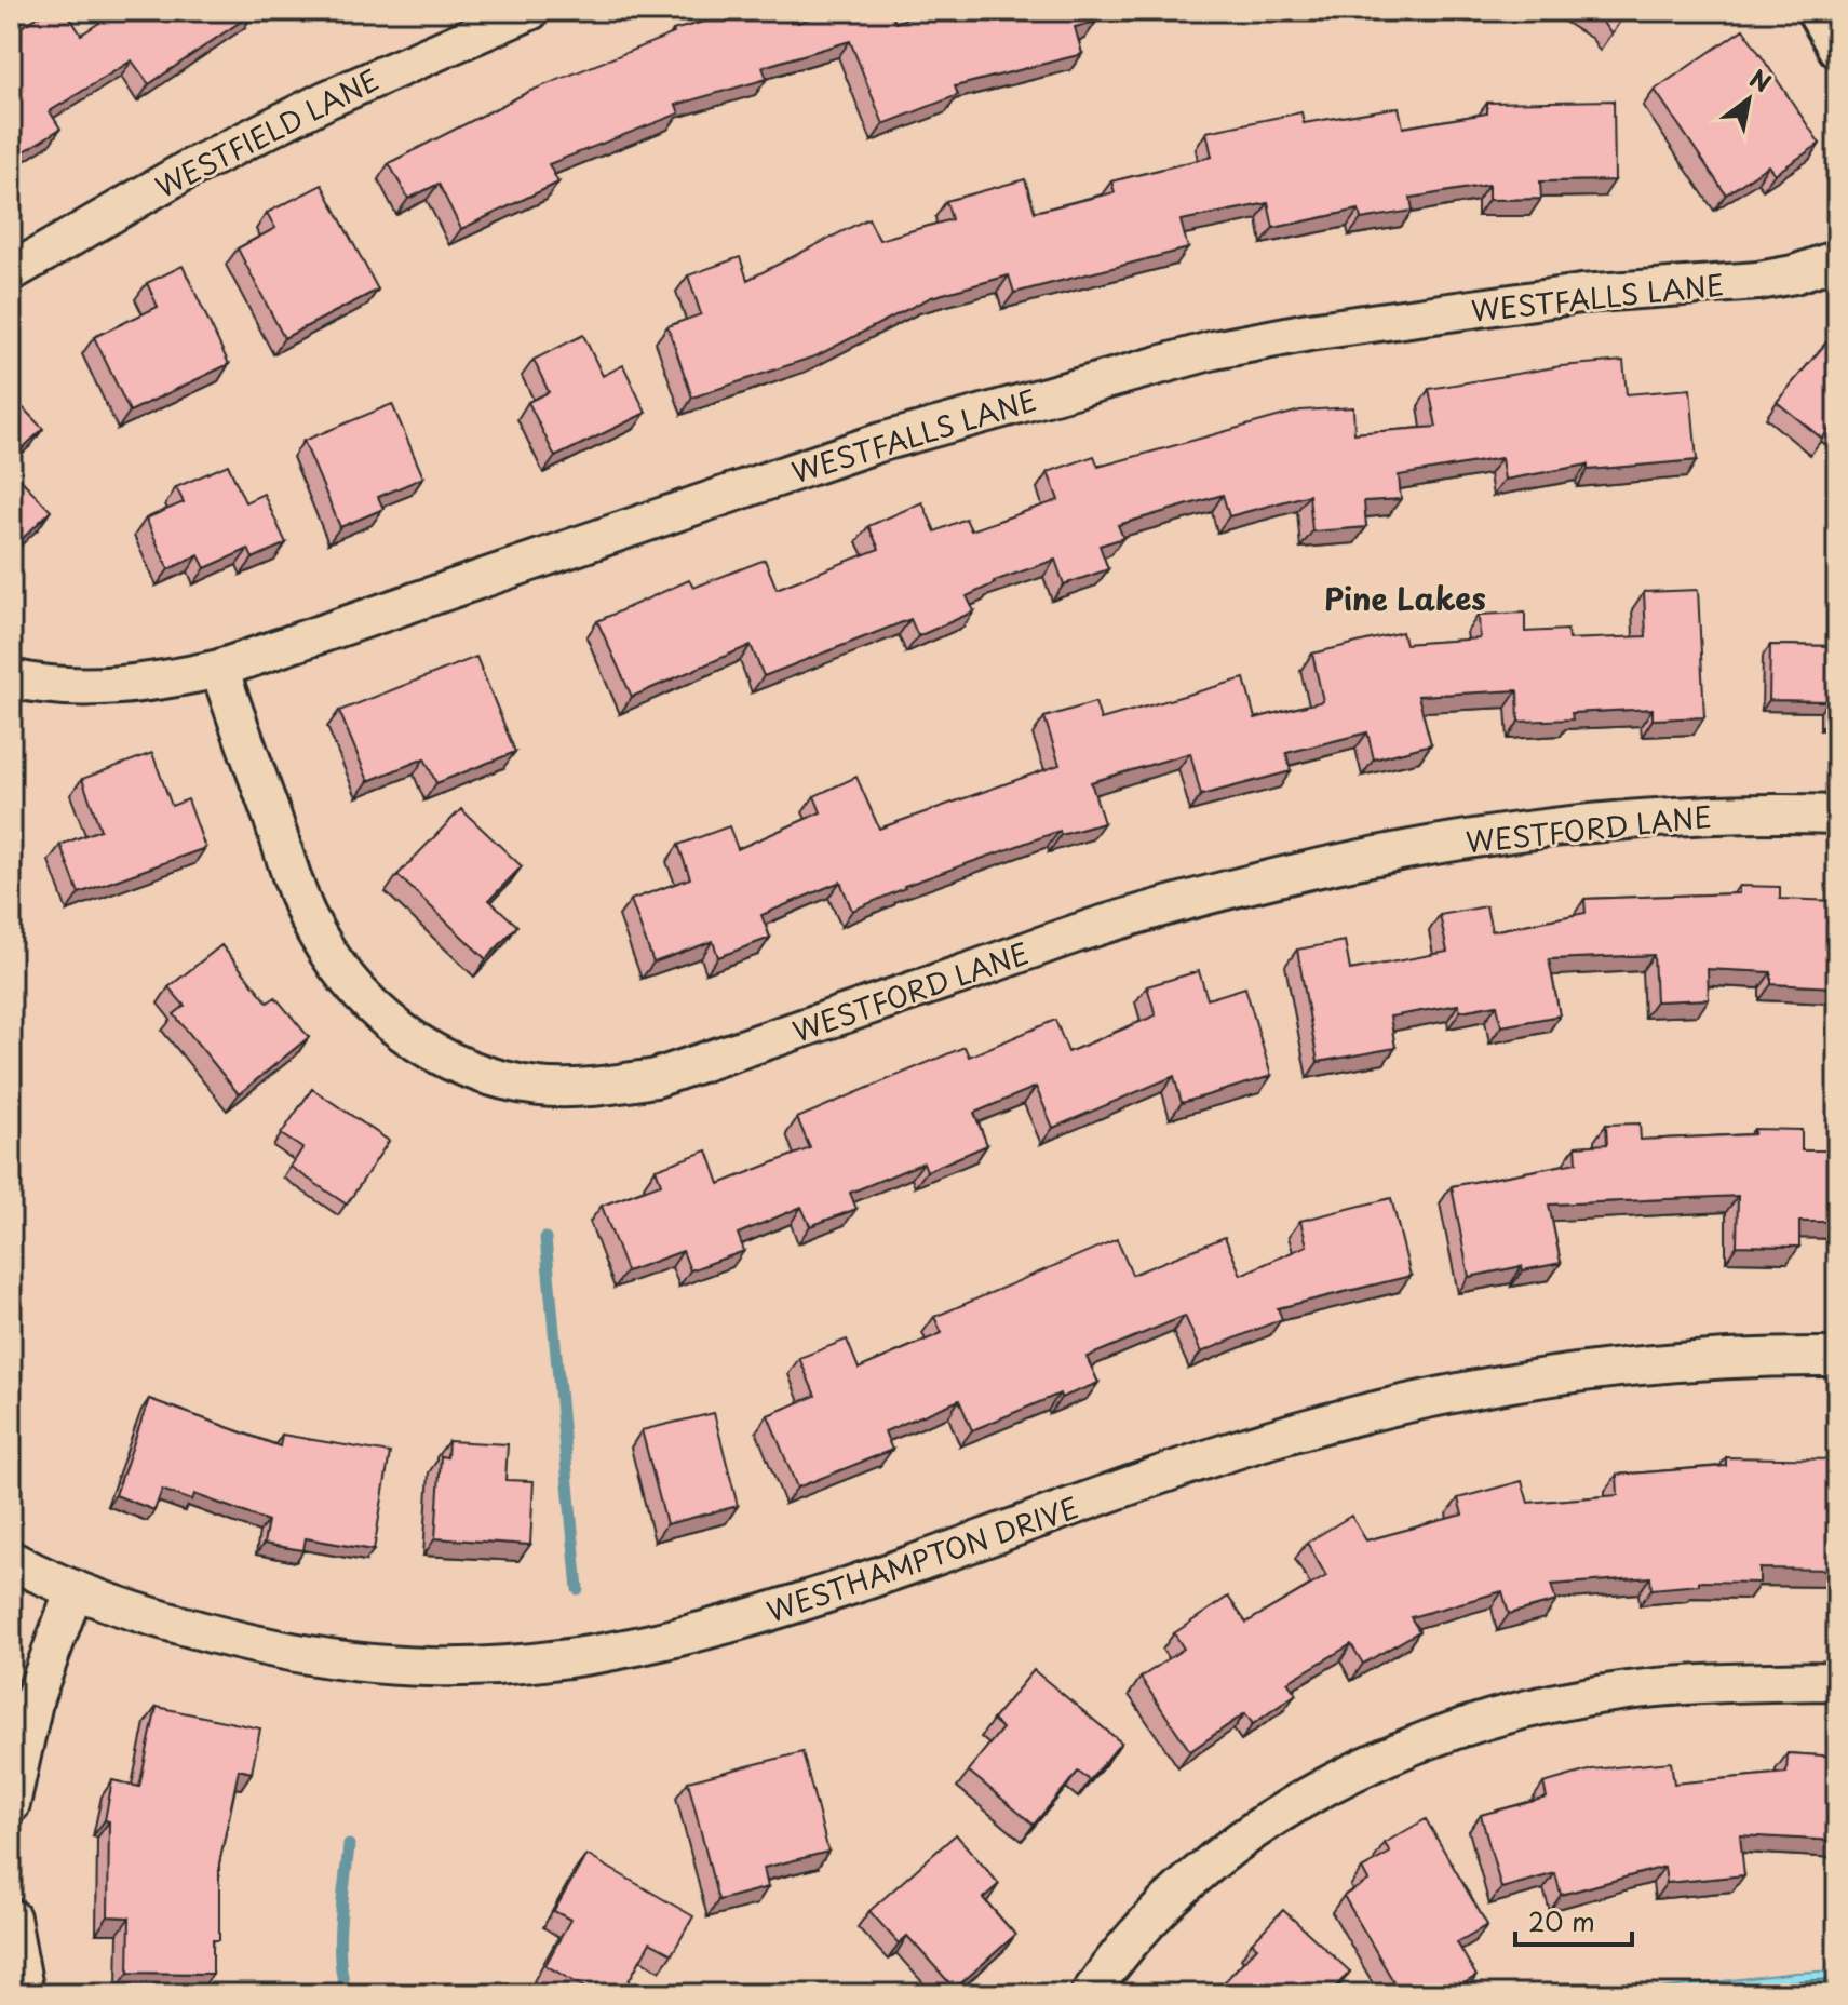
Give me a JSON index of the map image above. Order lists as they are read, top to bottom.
{
  "streets": {
    "street": [
      "WESTFIELD LANE",
      "WESTFALLS LANE",
      "WESTFORD LANE",
      "WESTHAMPTON DRIVE"
    ]
  },
  "crossings": [
    ["WESTFALLS LANE", "WESTFORD LANE"]
  ],
  "districts": ["Pine Lakes"],
  "scale_bar": "20 m",
  "north": "top right"
}
